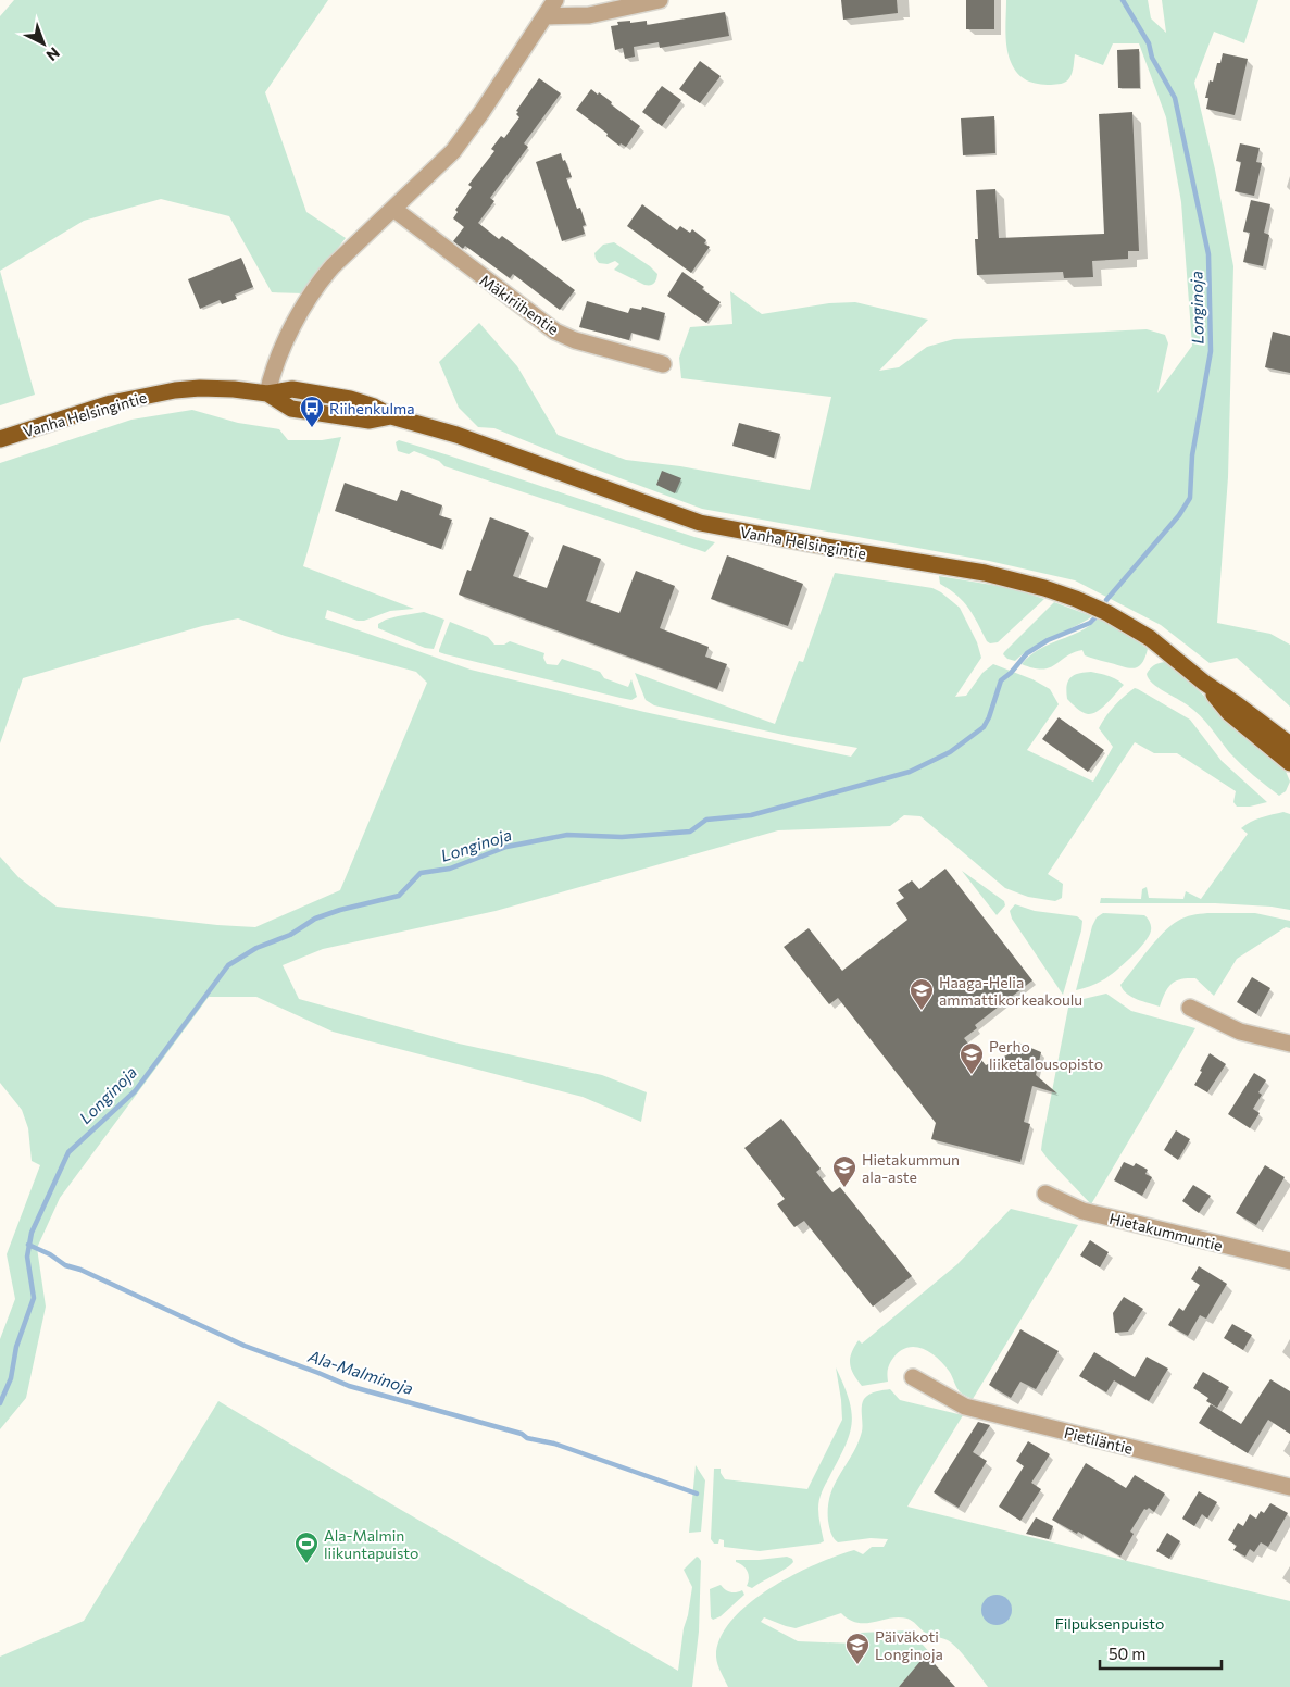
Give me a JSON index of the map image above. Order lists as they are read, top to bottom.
{
  "streets": {
    "main road": ["Vanha Helsingintie"],
    "street": ["Mäkiriihentie", "Hietakummuntie", "Pietiläntie"]
  },
  "water": ["Longinoja", "Ala-Malminoja"],
  "parks": ["Filpuksenpuisto"],
  "places": {
    "bus stop": ["Riihenkulma"],
    "school or university": [
      "Haaga-Helia ammattikorkeakoulu",
      "Perho liiketalousopisto",
      "Hietakummun ala-aste",
      "Päiväkoti Longinoja"
    ],
    "sports": ["Ala-Malmin liikuntapuisto"]
  },
  "scale_bar": "50 m",
  "north": "bottom right"
}
